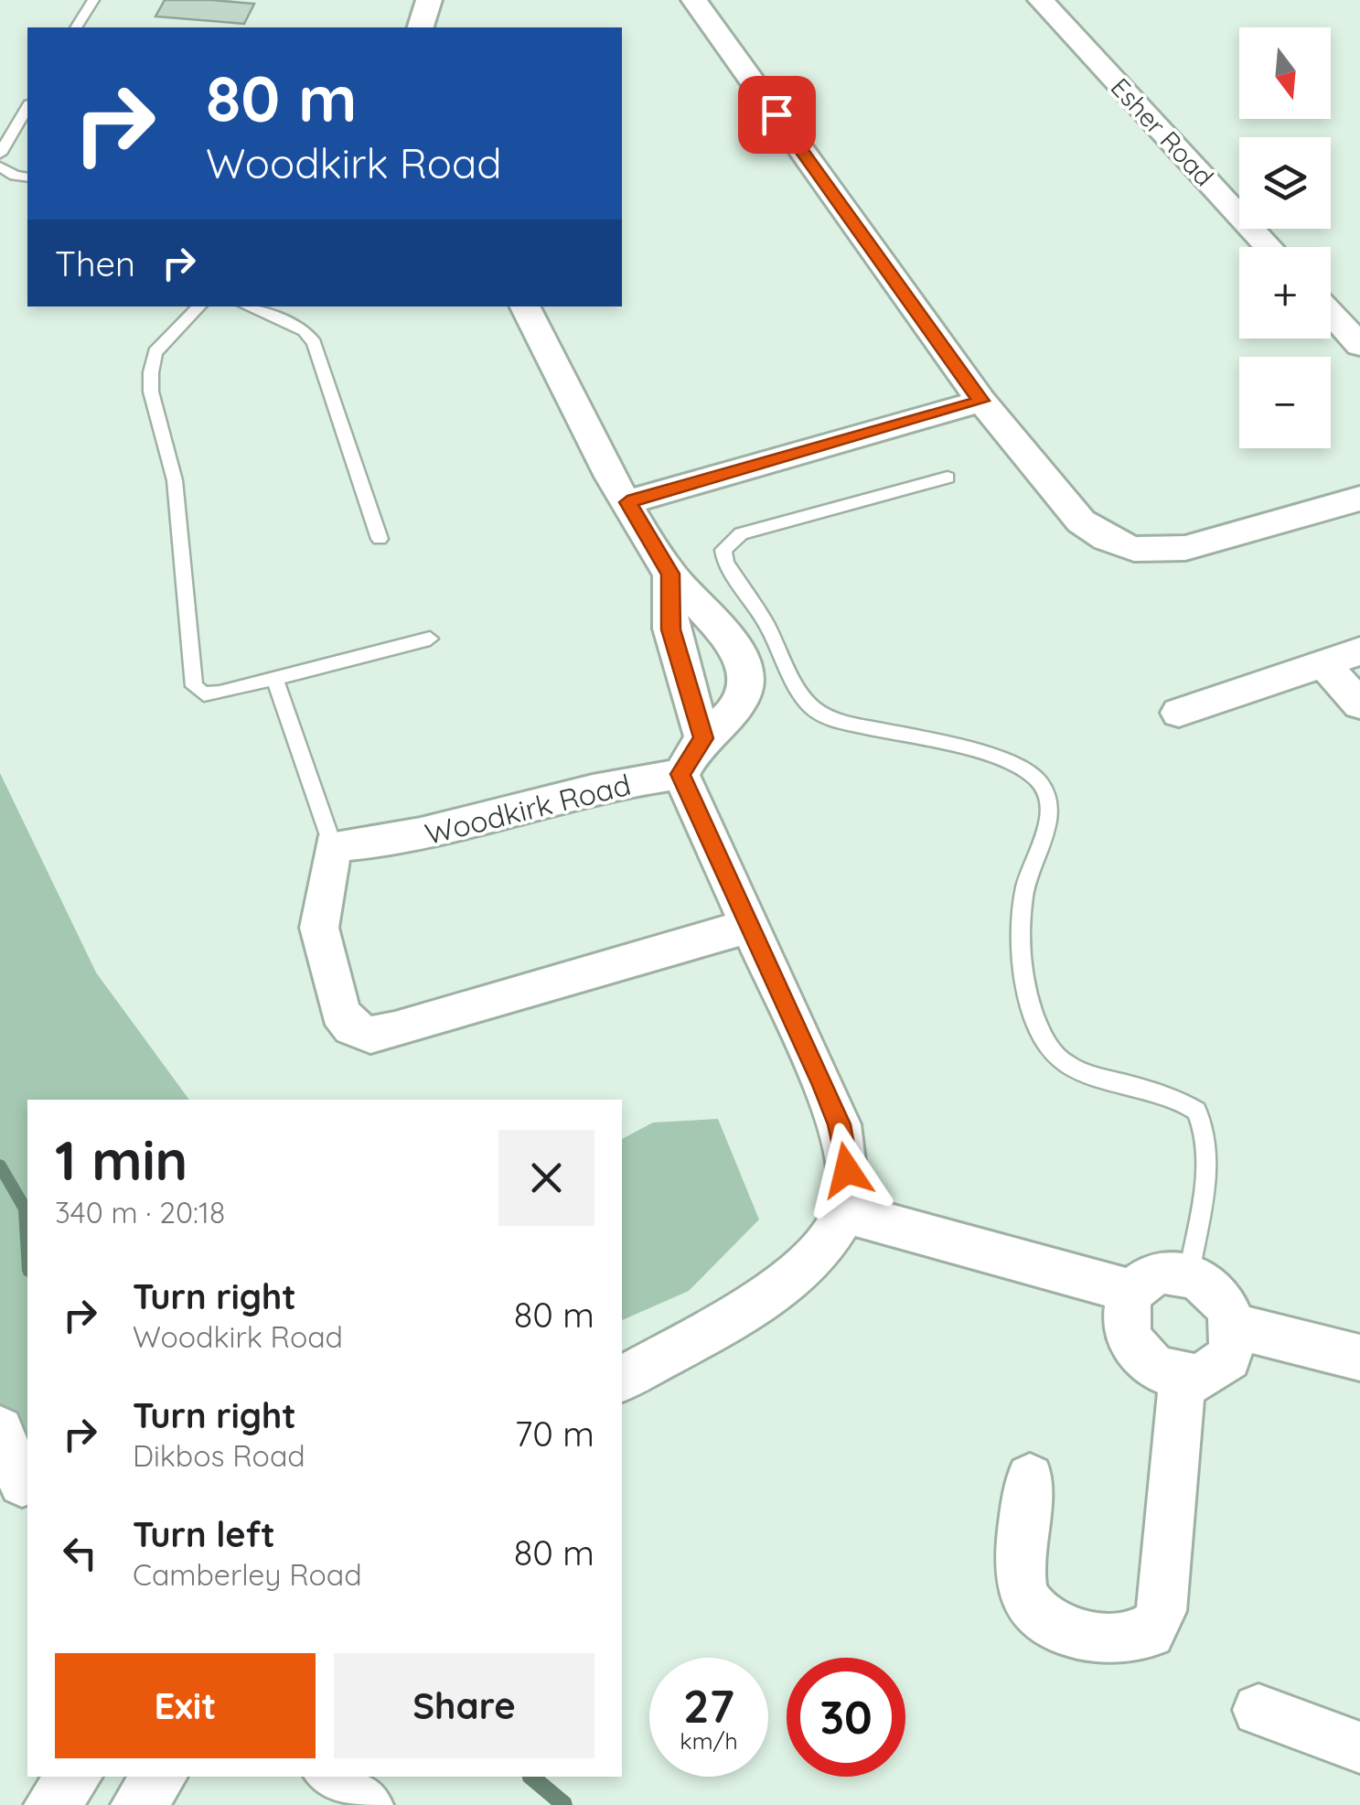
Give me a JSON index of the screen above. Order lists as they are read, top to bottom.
{
  "streets": {
    "street": ["Esher Road", "Woodkirk Road"]
  },
  "north": "bottom",
  "page": {
    "map_buttons": ["+", "−"],
    "turn": ["80 m", "Woodkirk Road"],
    "then": "Then",
    "heading": ["1 min", "340 m · 20:18"],
    "list": [
      {
        "name": "Turn right",
        "note": "Woodkirk Road",
        "value": "80 m"
      },
      {
        "name": "Turn right",
        "note": "Dikbos Road",
        "value": "70 m"
      },
      {
        "name": "Turn left",
        "note": "Camberley Road",
        "value": "80 m"
      }
    ],
    "buttons": ["Exit", "Share"],
    "speed": "27 km/h",
    "limit": "30"
  }
}
